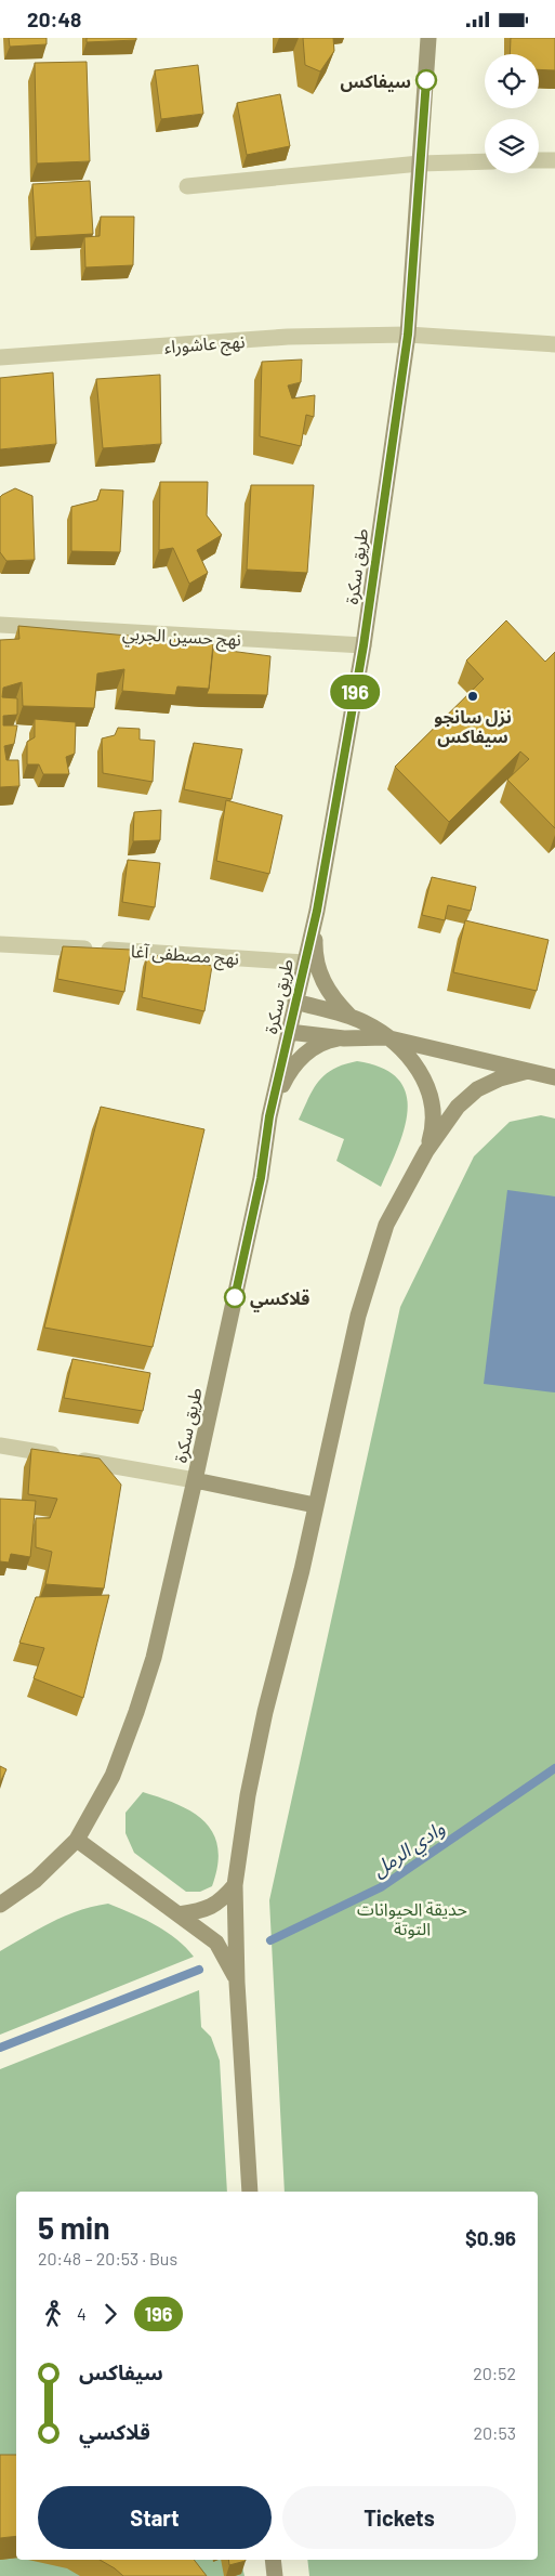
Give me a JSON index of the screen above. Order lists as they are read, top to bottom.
{
  "streets": {
    "main road": ["طريق سكرة"],
    "street": ["نهج عاشوراء", "نهج حسين الجربي", "نهج مصطفى آغا"]
  },
  "crossings": [
    ["نهج عاشوراء", "طريق سكرة"],
    ["طريق سكرة", "نهج حسين الجربي"],
    ["طريق سكرة", "نهج مصطفى آغا"]
  ],
  "water": ["وادي الرمل"],
  "parks": ["حديقة الحيوانات التوتة"],
  "places": ["سيفاكس", "نزل سانجو سيفاكس", "قلاكسي"],
  "lines": ["bus line 196"],
  "page": {
    "status": "20:48",
    "on_map": "196",
    "heading": ["5 min", "20:48 – 20:53 · Bus", "$0.96"],
    "legs": ["4", "196"],
    "list": [
      {
        "name": "سيفاكس",
        "value": "20:52"
      },
      {
        "name": "قلاكسي",
        "value": "20:53"
      }
    ],
    "buttons": ["Start", "Tickets"]
  }
}
